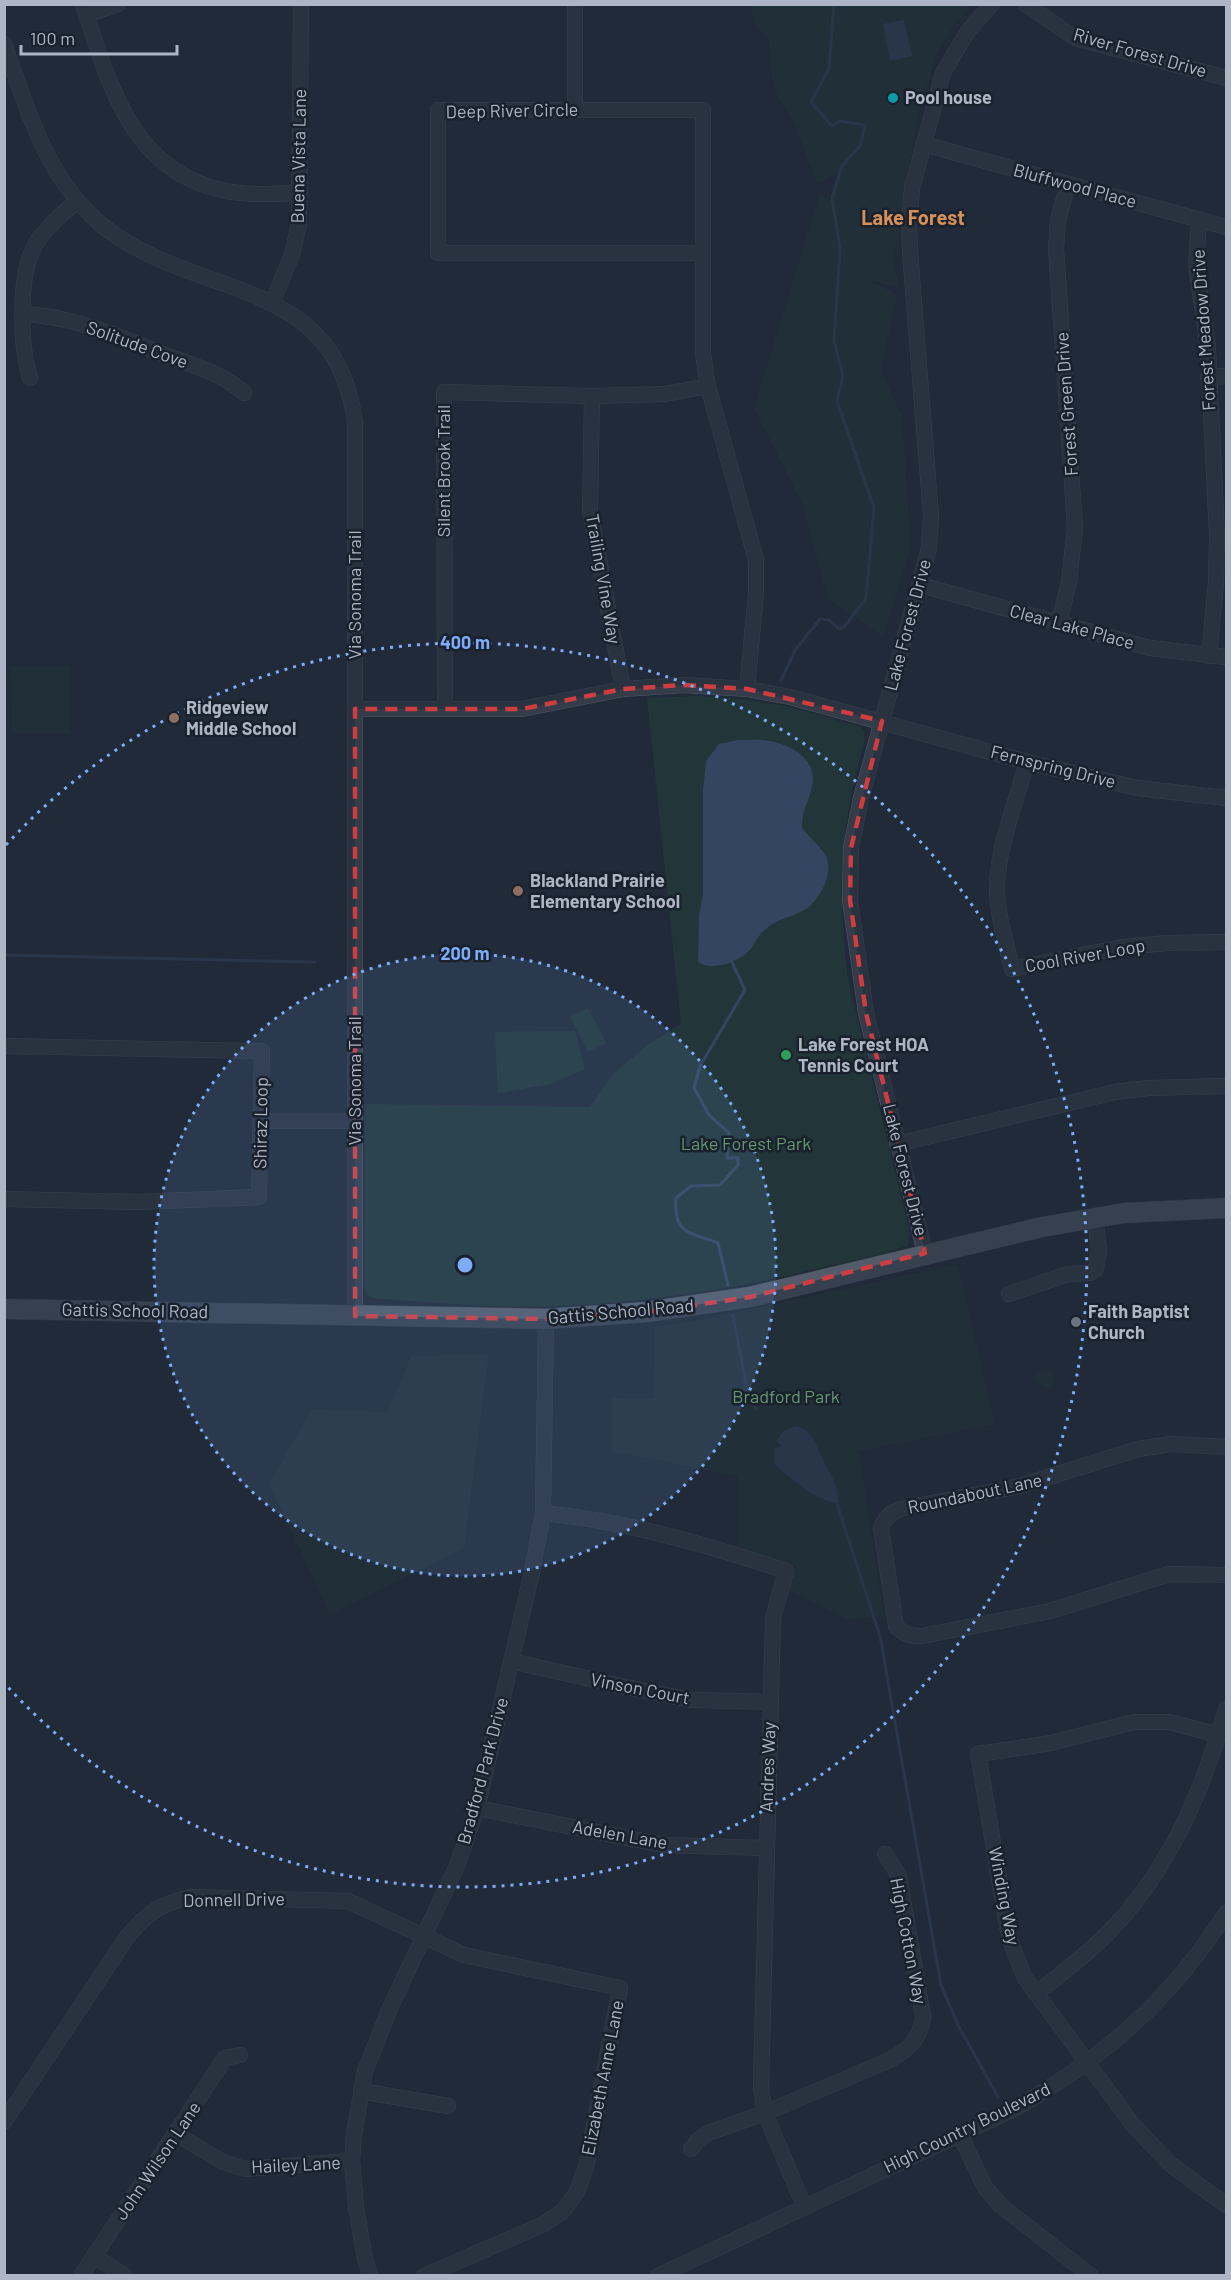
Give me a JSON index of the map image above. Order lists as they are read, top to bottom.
{
  "streets": {
    "main road": ["Gattis School Road"],
    "street": [
      "River Forest Drive",
      "Deep River Circle",
      "Buena Vista Lane",
      "Bluffwood Place",
      "Forest Meadow Drive",
      "Solitude Cove",
      "Forest Green Drive",
      "Silent Brook Trail",
      "Trailing Vine Way",
      "Via Sonoma Trail",
      "Lake Forest Drive",
      "Clear Lake Place",
      "Fernspring Drive",
      "Cool River Loop",
      "Shiraz Loop",
      "Roundabout Lane",
      "Vinson Court",
      "Andres Way",
      "Bradford Park Drive",
      "Adelen Lane",
      "Winding Way",
      "Donnell Drive",
      "High Cotton Way",
      "Elizabeth Anne Lane",
      "High Country Boulevard",
      "John Wilson Lane",
      "Hailey Lane"
    ]
  },
  "crossings": [
    ["Deep River Circle", "Silent Brook Trail"],
    ["Deep River Circle", "Fernspring Drive"],
    ["Buena Vista Lane", "Via Sonoma Trail"],
    ["Bluffwood Place", "Forest Meadow Drive"],
    ["Bluffwood Place", "Forest Green Drive"],
    ["Bluffwood Place", "Lake Forest Drive"],
    ["Forest Meadow Drive", "Clear Lake Place"],
    ["Forest Green Drive", "Clear Lake Place"],
    ["Silent Brook Trail", "Trailing Vine Way"],
    ["Silent Brook Trail", "Fernspring Drive"],
    ["Trailing Vine Way", "Fernspring Drive"],
    ["Via Sonoma Trail", "Fernspring Drive"],
    ["Via Sonoma Trail", "Gattis School Road"],
    ["Lake Forest Drive", "Clear Lake Place"],
    ["Lake Forest Drive", "Fernspring Drive"],
    ["Lake Forest Drive", "Gattis School Road"],
    ["Fernspring Drive", "Cool River Loop"],
    ["Gattis School Road", "Bradford Park Drive"],
    ["Vinson Court", "Andres Way"],
    ["Vinson Court", "Bradford Park Drive"],
    ["Andres Way", "Bradford Park Drive"],
    ["Andres Way", "Adelen Lane"],
    ["Andres Way", "High Cotton Way"],
    ["Andres Way", "High Country Boulevard"],
    ["Bradford Park Drive", "Adelen Lane"],
    ["Bradford Park Drive", "Donnell Drive"],
    ["Bradford Park Drive", "Elizabeth Anne Lane"],
    ["Bradford Park Drive", "Hailey Lane"],
    ["Winding Way", "High Country Boulevard"],
    ["Donnell Drive", "Elizabeth Anne Lane"],
    ["John Wilson Lane", "Hailey Lane"]
  ],
  "districts": ["Lake Forest"],
  "parks": ["Lake Forest Park", "Bradford Park"],
  "places": [
    "Pool house",
    "Ridgeview Middle School",
    "Blackland Prairie Elementary School",
    "Lake Forest HOA Tennis Court",
    "Faith Baptist Church"
  ],
  "scale_bar": "100 m",
  "rings": ["400 m", "200 m"]
}
